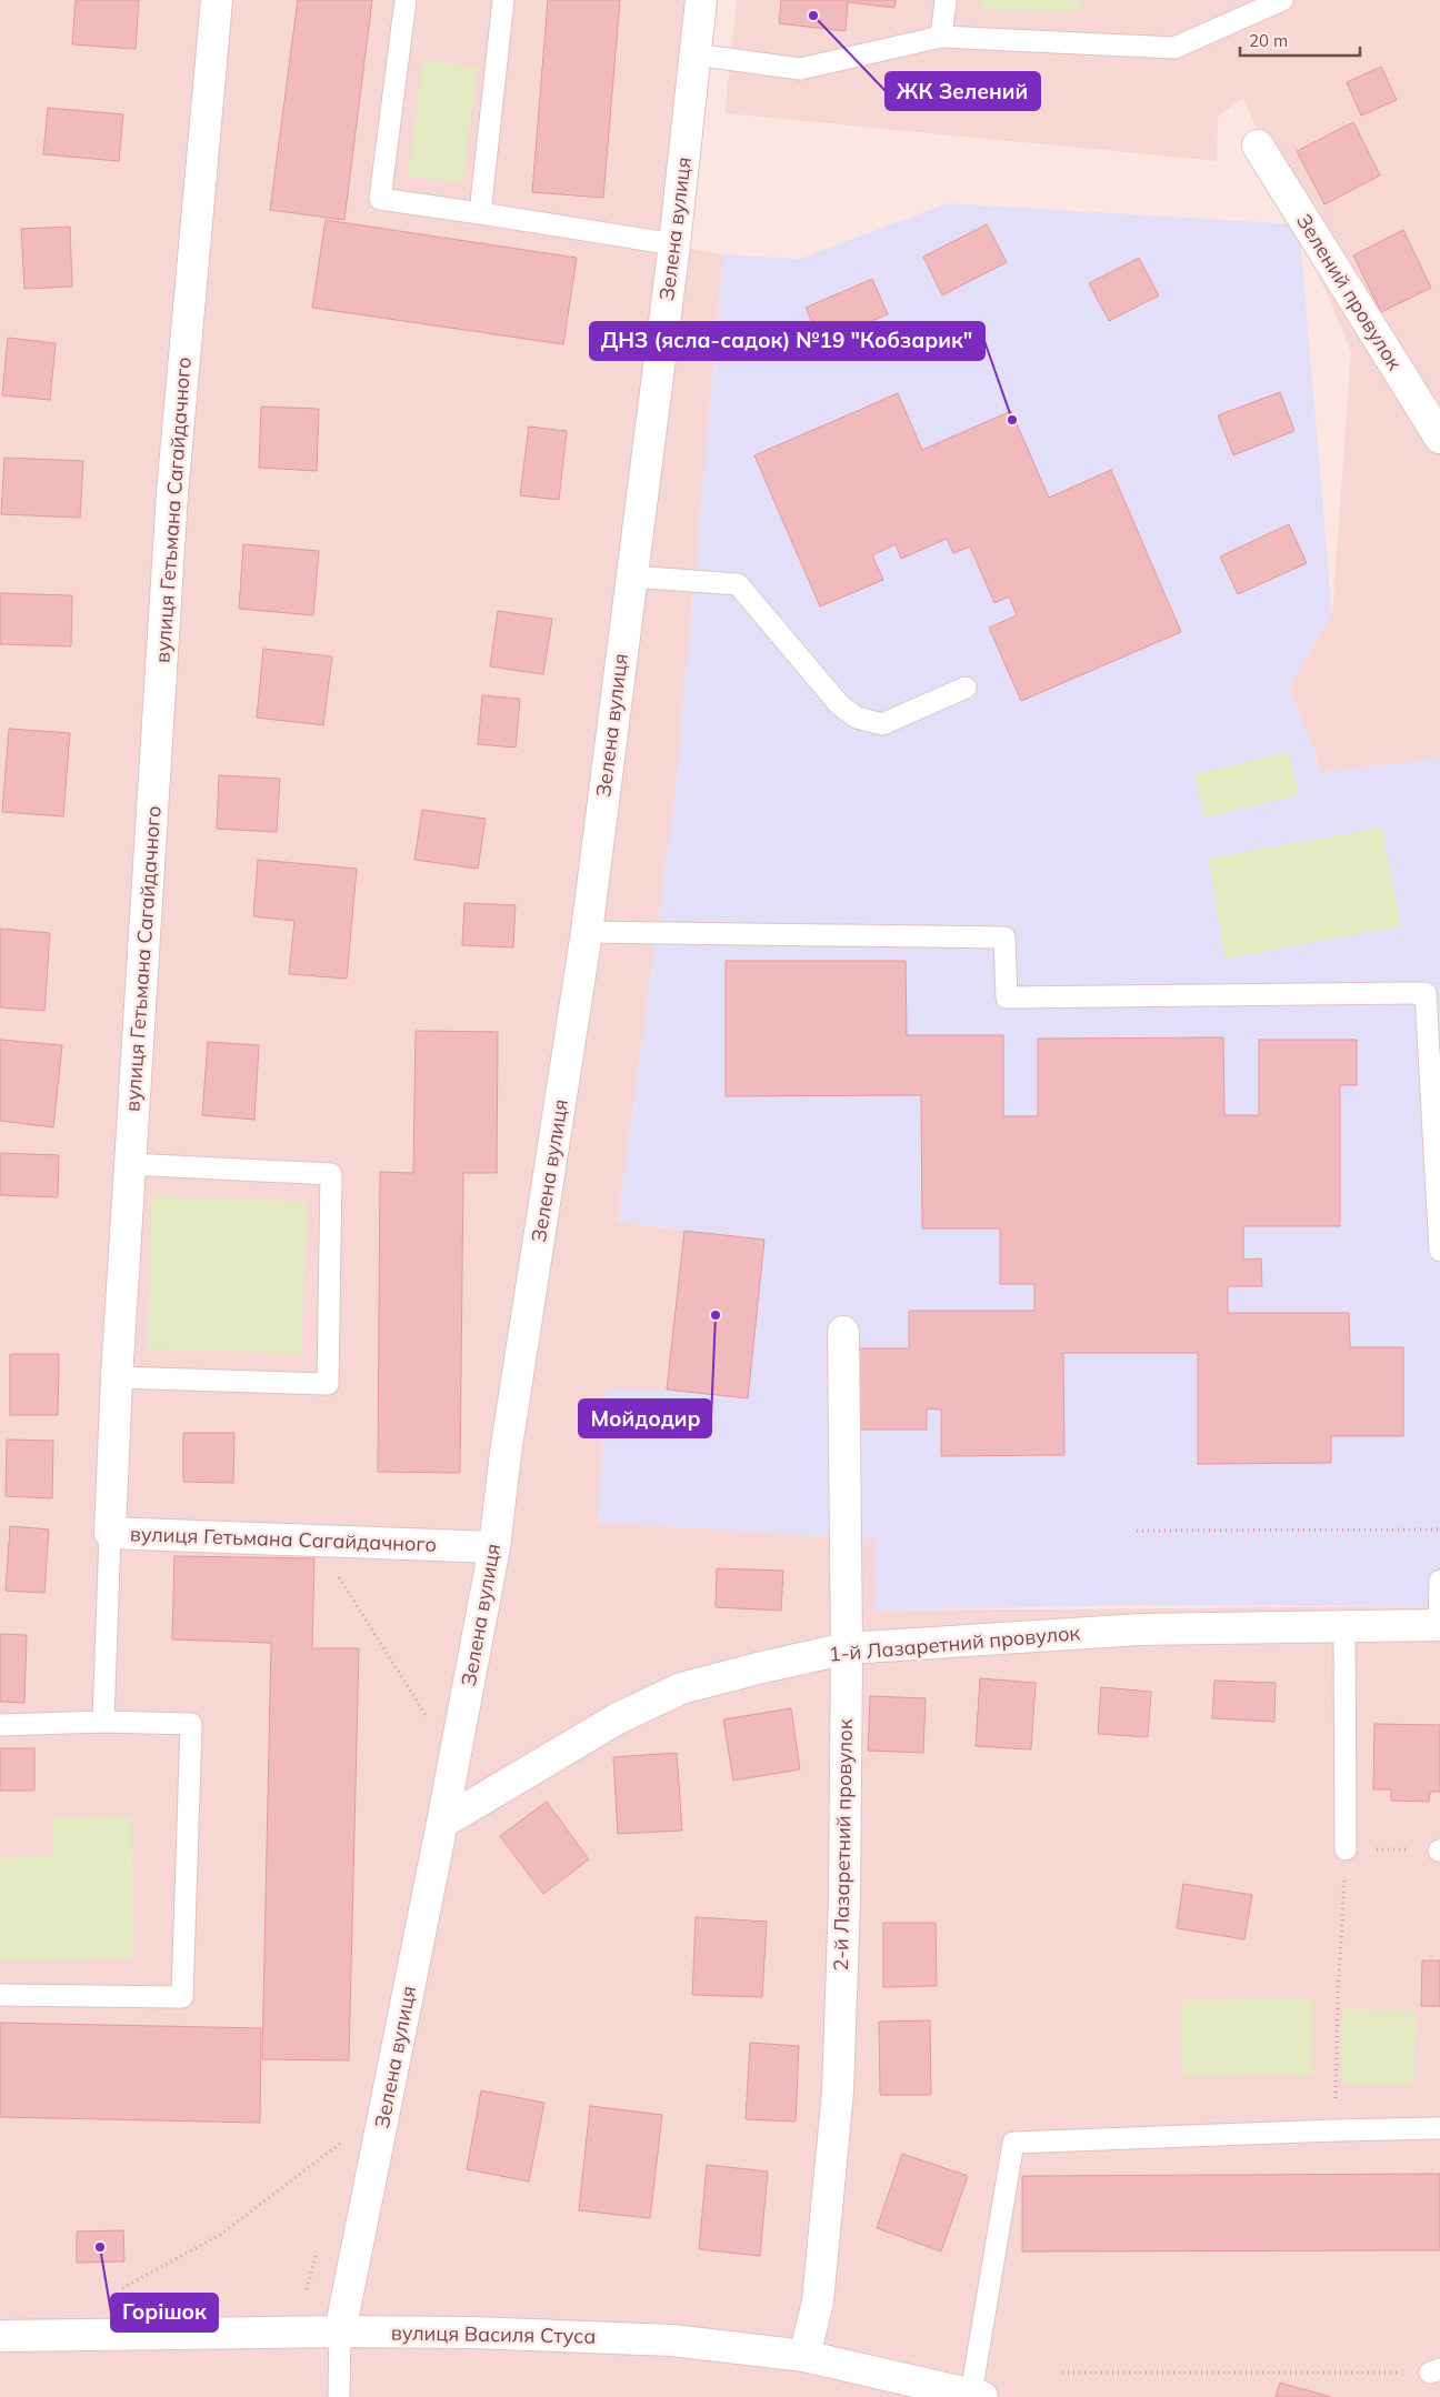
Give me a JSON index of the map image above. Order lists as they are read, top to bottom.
{
  "streets": {
    "street": [
      "Зелена вулиця",
      "Зелений провулок",
      "вулиця Гетьмана Сагайдачного",
      "1-й Лазаретний провулок",
      "2-й Лазаретний провулок",
      "вулиця Василя Стуса"
    ]
  },
  "crossings": [
    ["Зелена вулиця", "вулиця Гетьмана Сагайдачного"],
    ["Зелена вулиця", "1-й Лазаретний провулок"],
    ["Зелена вулиця", "вулиця Василя Стуса"],
    ["1-й Лазаретний провулок", "2-й Лазаретний провулок"],
    ["2-й Лазаретний провулок", "вулиця Василя Стуса"]
  ],
  "places": [
    "ЖК Зелений",
    "ДНЗ (ясла-садок) №19 \"Кобзарик\"",
    "Мойдодир",
    "Горішок"
  ],
  "scale_bar": "20 m"
}
